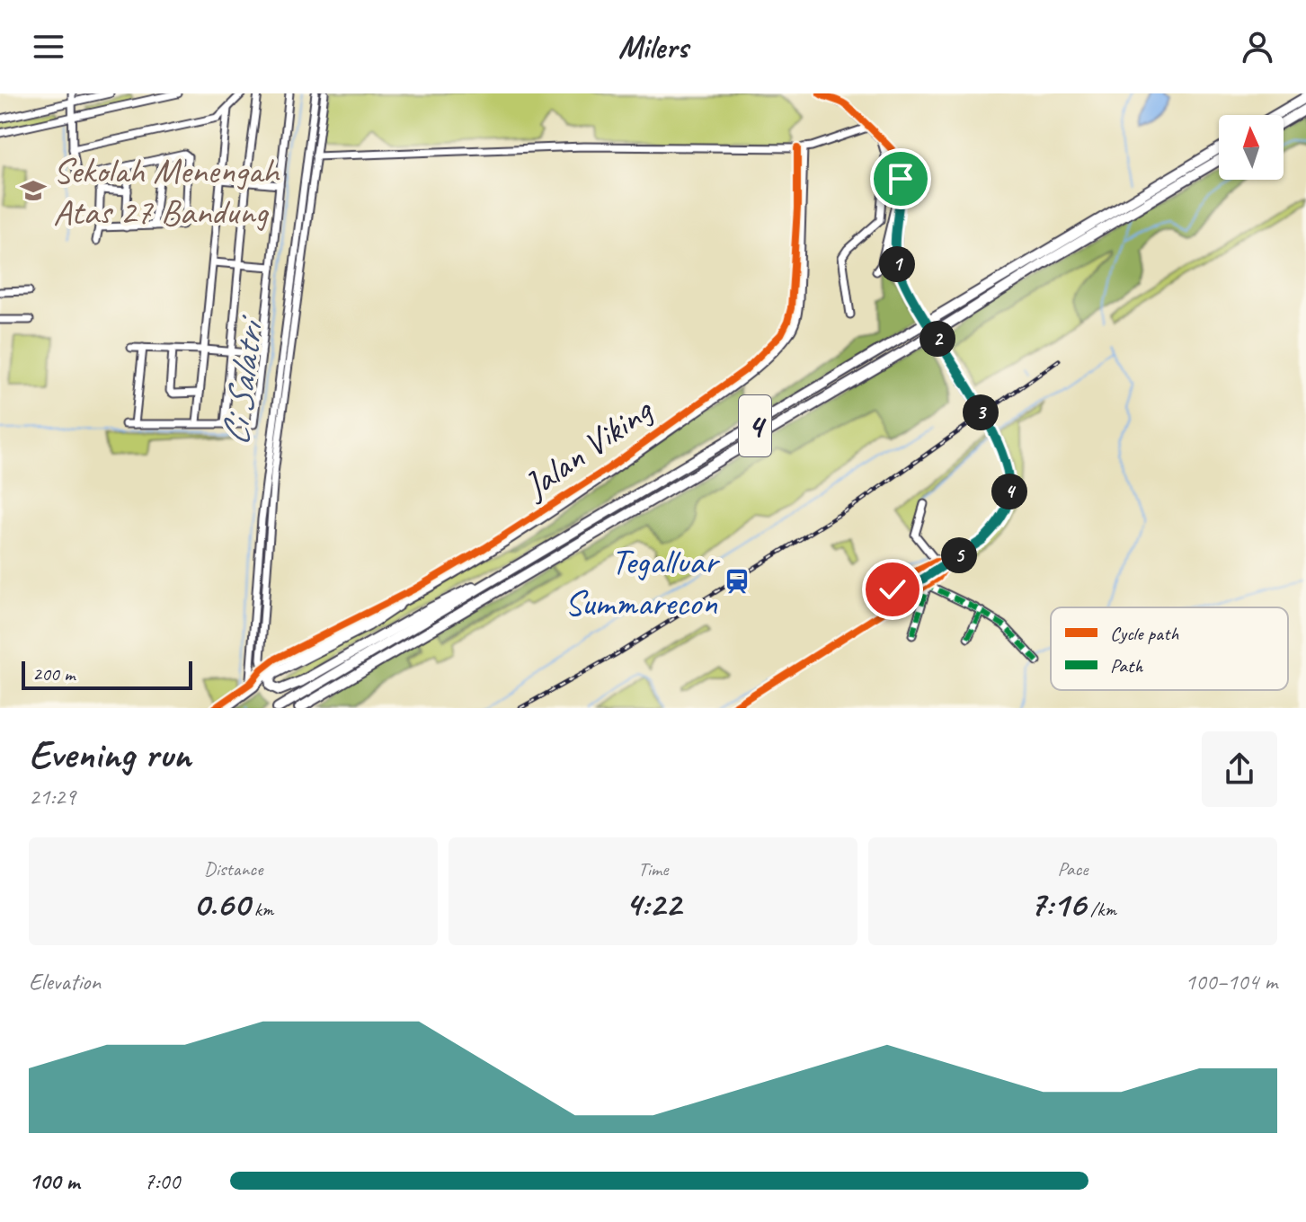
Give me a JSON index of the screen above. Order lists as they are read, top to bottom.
{
  "streets": {
    "highway": ["4"],
    "street": ["Jalan Viking"]
  },
  "water": ["Ci Salatri"],
  "places": {
    "school or university": ["Sekolah Menengah Atas 27 Bandung"],
    "station": ["Tegalluar Summarecon"]
  },
  "legend": ["Cycle path", "Path"],
  "scale_bar": "200 m",
  "north": "top",
  "page": {
    "header": "Milers",
    "pins": [
      "1",
      "2",
      "3",
      "4",
      "5"
    ],
    "scale": "200 m",
    "heading": ["Evening run", "21:29"],
    "stats": [
      ["Distance", "0.60 km"],
      ["Time", "4:22"],
      ["Pace", "7:16 /km"]
    ],
    "chart": ["Elevation", "100–104 m"],
    "list": [
      {
        "name": "100 m",
        "note": "7:00"
      }
    ]
  }
}
